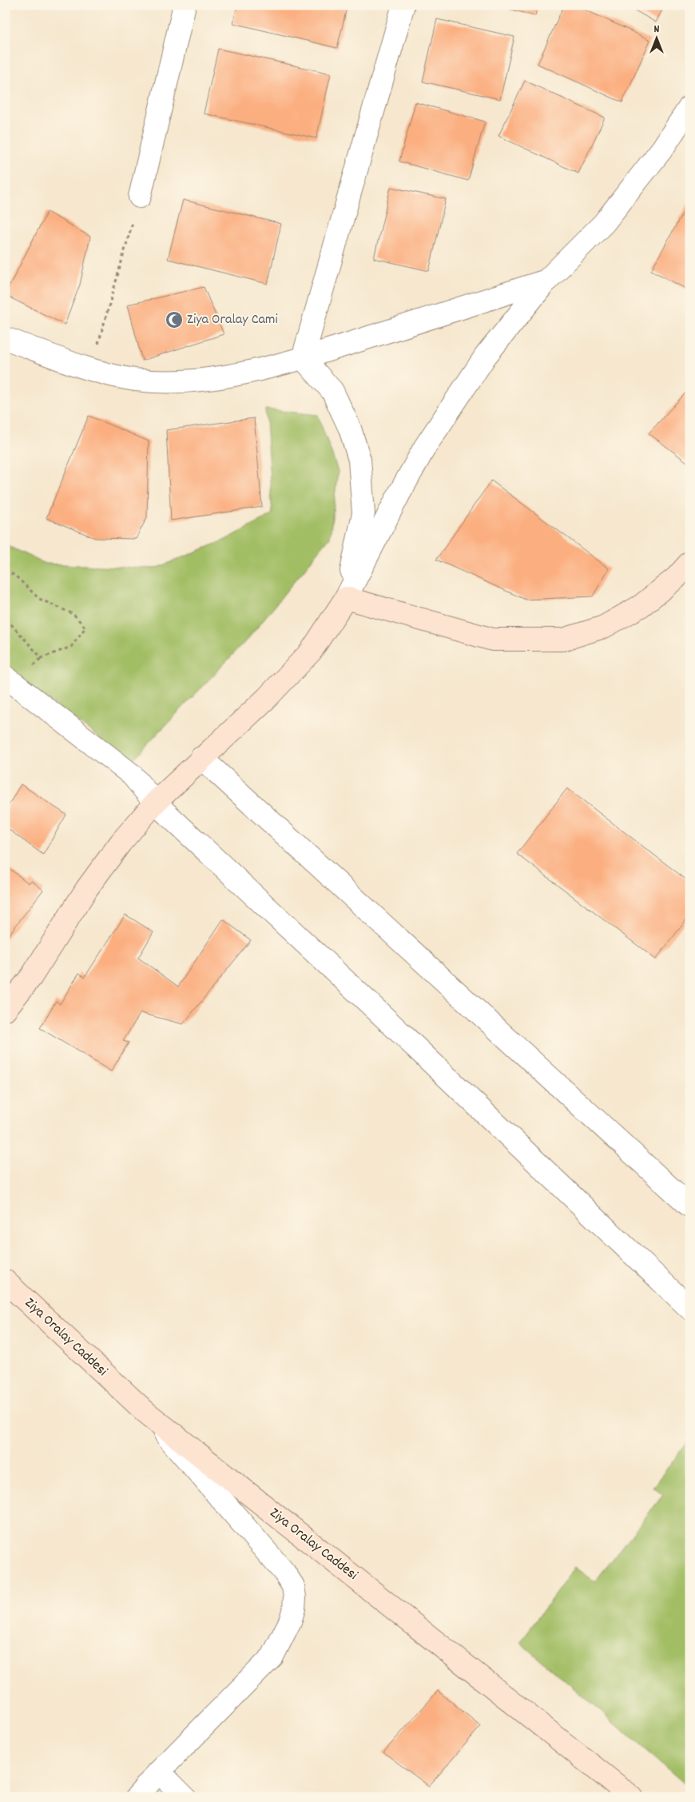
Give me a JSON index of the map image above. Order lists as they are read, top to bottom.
{
  "streets": {
    "main road": ["Ziya Oralay Caddesi"]
  },
  "places": {
    "mosque": ["Ziya Oralay Cami"]
  },
  "north": "top"
}
